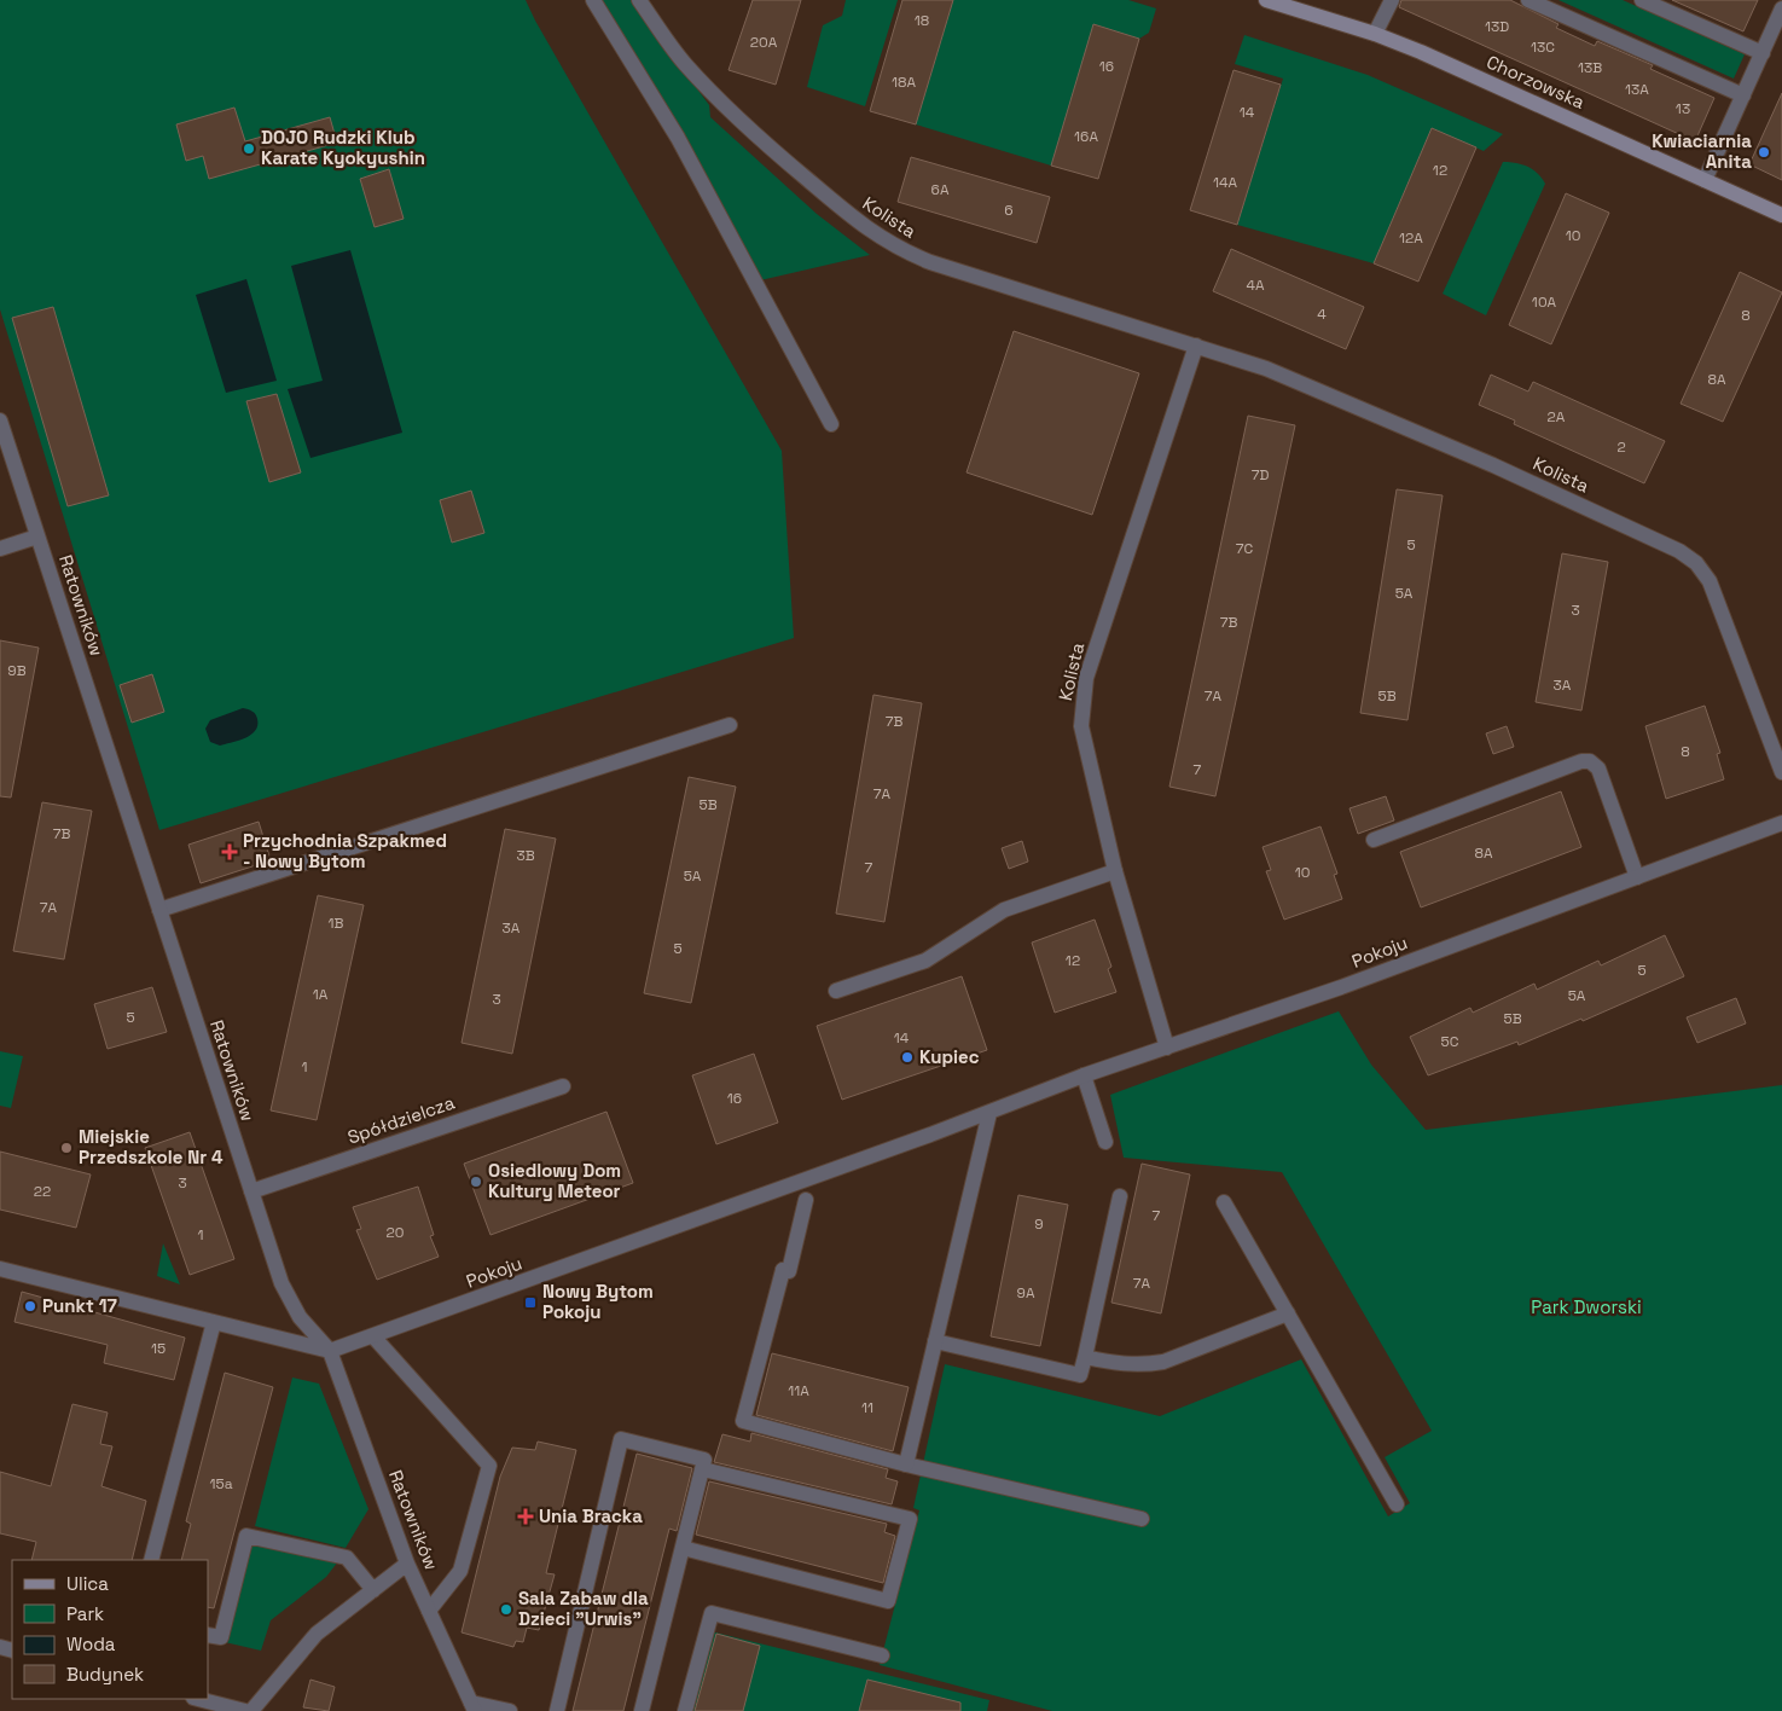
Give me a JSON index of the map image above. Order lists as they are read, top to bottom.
{
  "streets": {
    "street": [
      "Chorzowska",
      "Kolista",
      "Ratowników",
      "Pokoju",
      "Spółdzielcza"
    ]
  },
  "crossings": [
    ["Kolista", "Pokoju"],
    ["Ratowników", "Pokoju"],
    ["Ratowników", "Spółdzielcza"]
  ],
  "parks": ["Park Dworski"],
  "places": {
    "other": [
      "DOJO Rudzki Klub Karate Kyokyushin",
      "Kwiaciarnia Anita",
      "Kupiec",
      "Miejskie Przedszkole Nr 4",
      "Osiedlowy Dom Kultury Meteor",
      "Punkt 17",
      "Sala Zabaw dla Dzieci \"Urwis\""
    ],
    "health": ["Przychodnia Szpakmed - Nowy Bytom", "Unia Bracka"],
    "transit": ["Nowy Bytom Pokoju"]
  },
  "house_numbers": [
    "18",
    "13D",
    "20A",
    "13C",
    "16",
    "13B",
    "18A",
    "13A",
    "13",
    "14",
    "16A",
    "12",
    "14A",
    "6A",
    "6",
    "10",
    "12A",
    "4A",
    "10A",
    "4",
    "8",
    "8A",
    "2A",
    "2",
    "7D",
    "5",
    "7C",
    "5A",
    "3",
    "7B",
    "9B",
    "3A",
    "7A",
    "5B",
    "7B",
    "8",
    "7",
    "7A",
    "5B",
    "7B",
    "8A",
    "3B",
    "7",
    "10",
    "5A",
    "7A",
    "1B",
    "3A",
    "5",
    "12",
    "5",
    "1A",
    "5A",
    "3",
    "5",
    "5B",
    "14",
    "5C",
    "1",
    "16",
    "3",
    "22",
    "7",
    "9",
    "20",
    "1",
    "7A",
    "9A",
    "15",
    "11A",
    "11",
    "15a"
  ],
  "legend": [
    "Ulica",
    "Park",
    "Woda",
    "Budynek"
  ]
}
